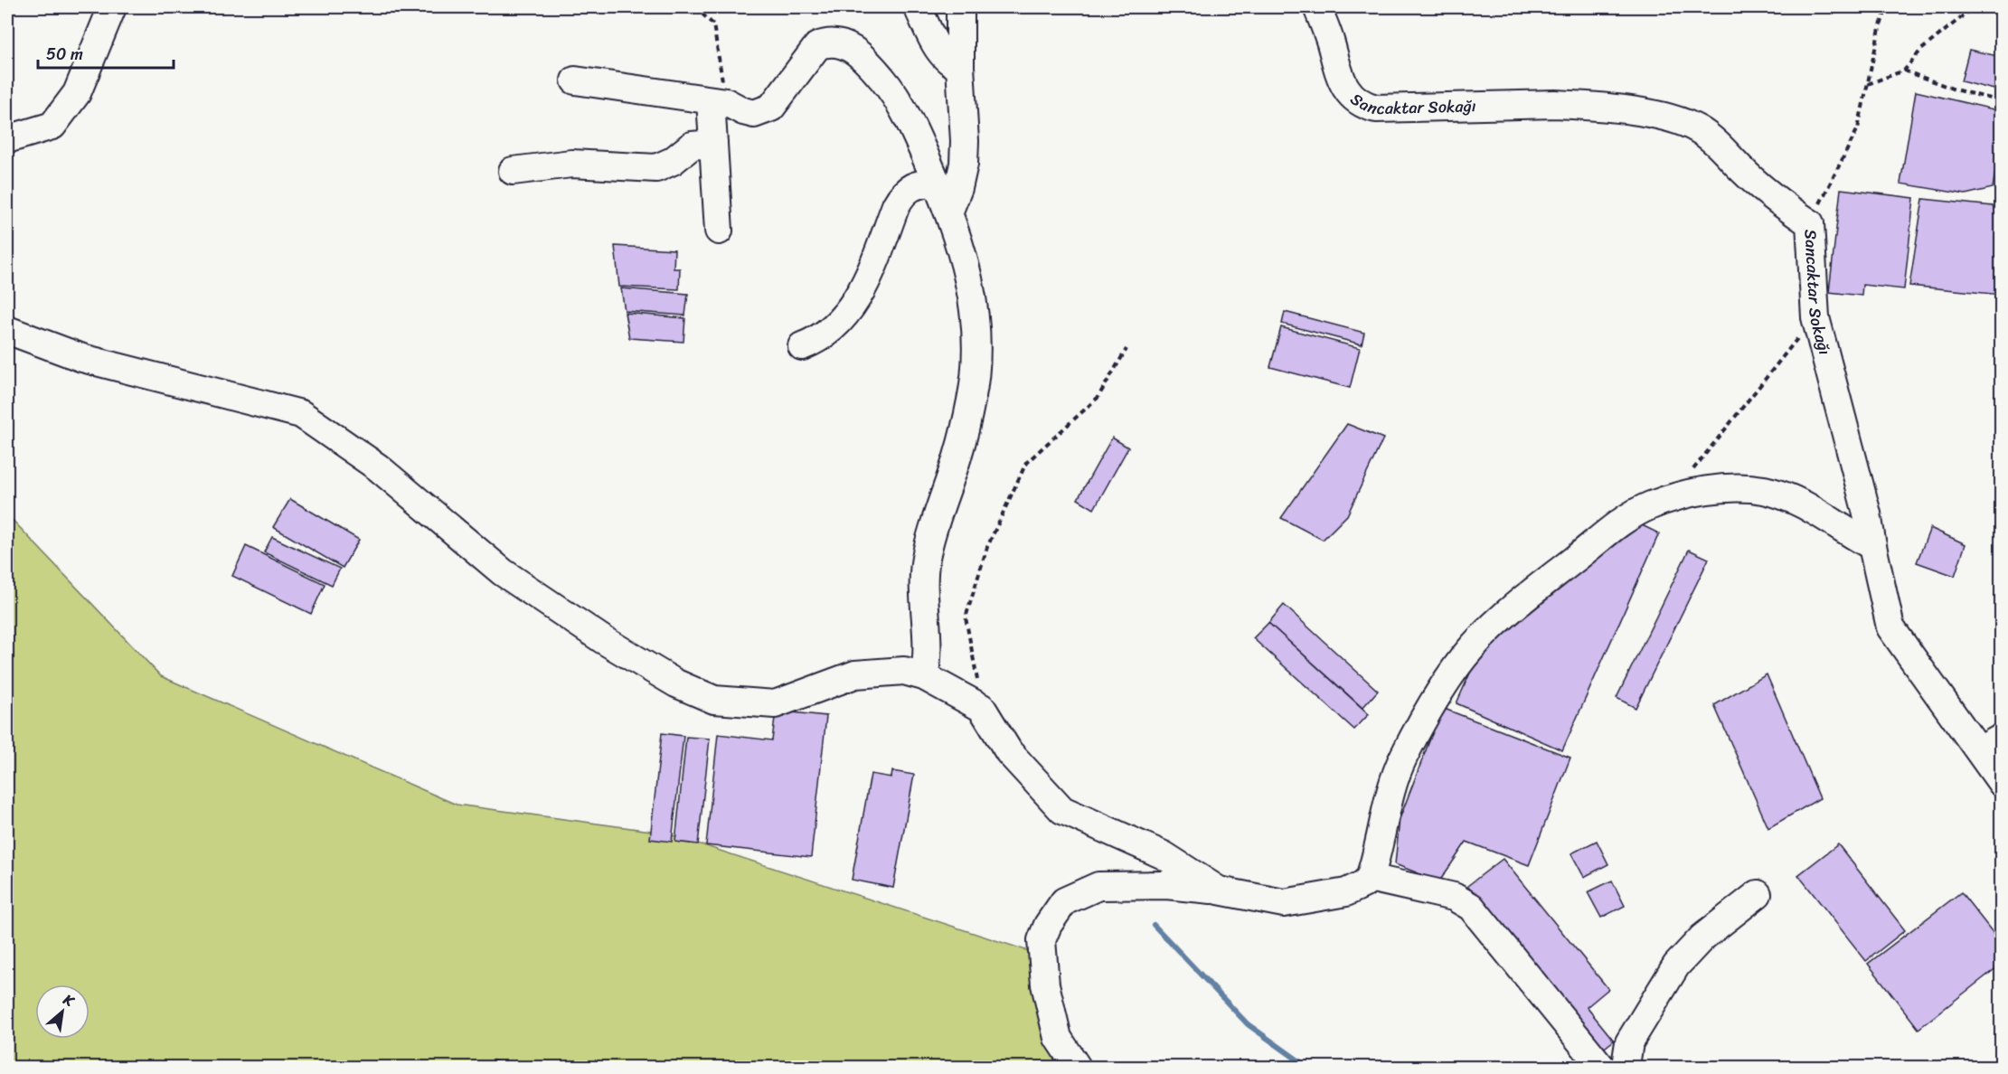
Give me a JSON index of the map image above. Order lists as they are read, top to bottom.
{
  "streets": {
    "street": ["Sancaktar Sokağı"]
  },
  "scale_bar": "50 m",
  "north": "top right"
}
